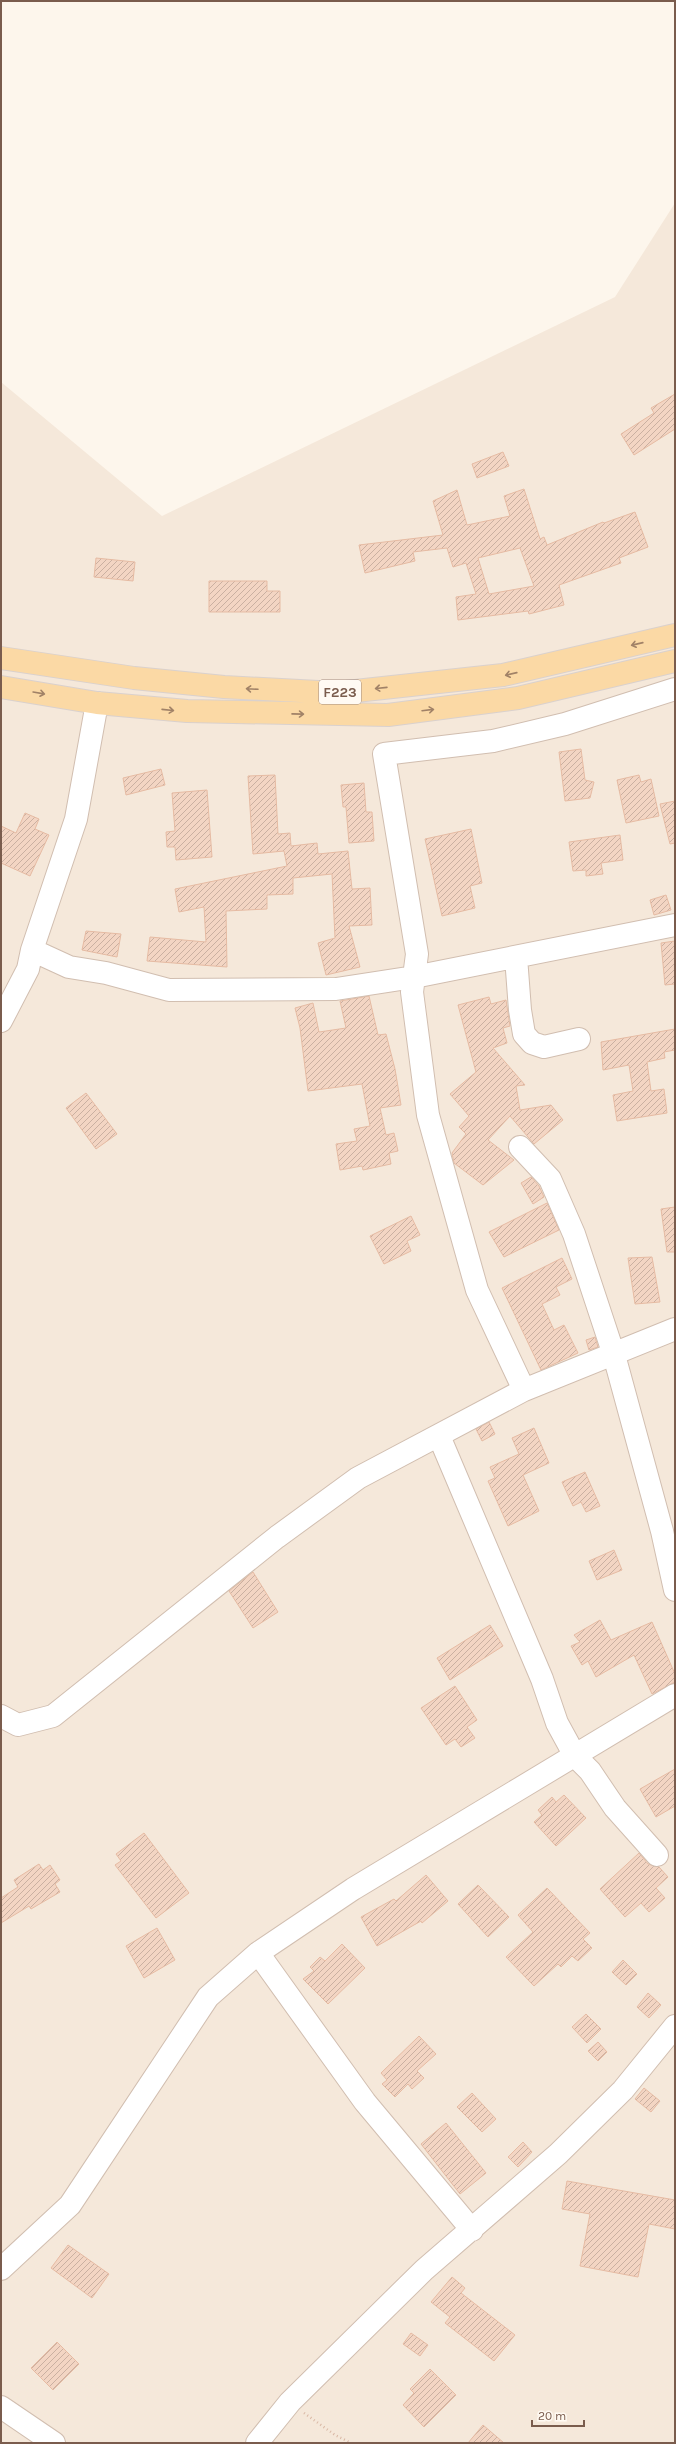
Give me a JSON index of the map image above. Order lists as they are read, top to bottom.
{
  "streets": {
    "main road": ["F223"]
  },
  "scale_bar": "20 m"
}
